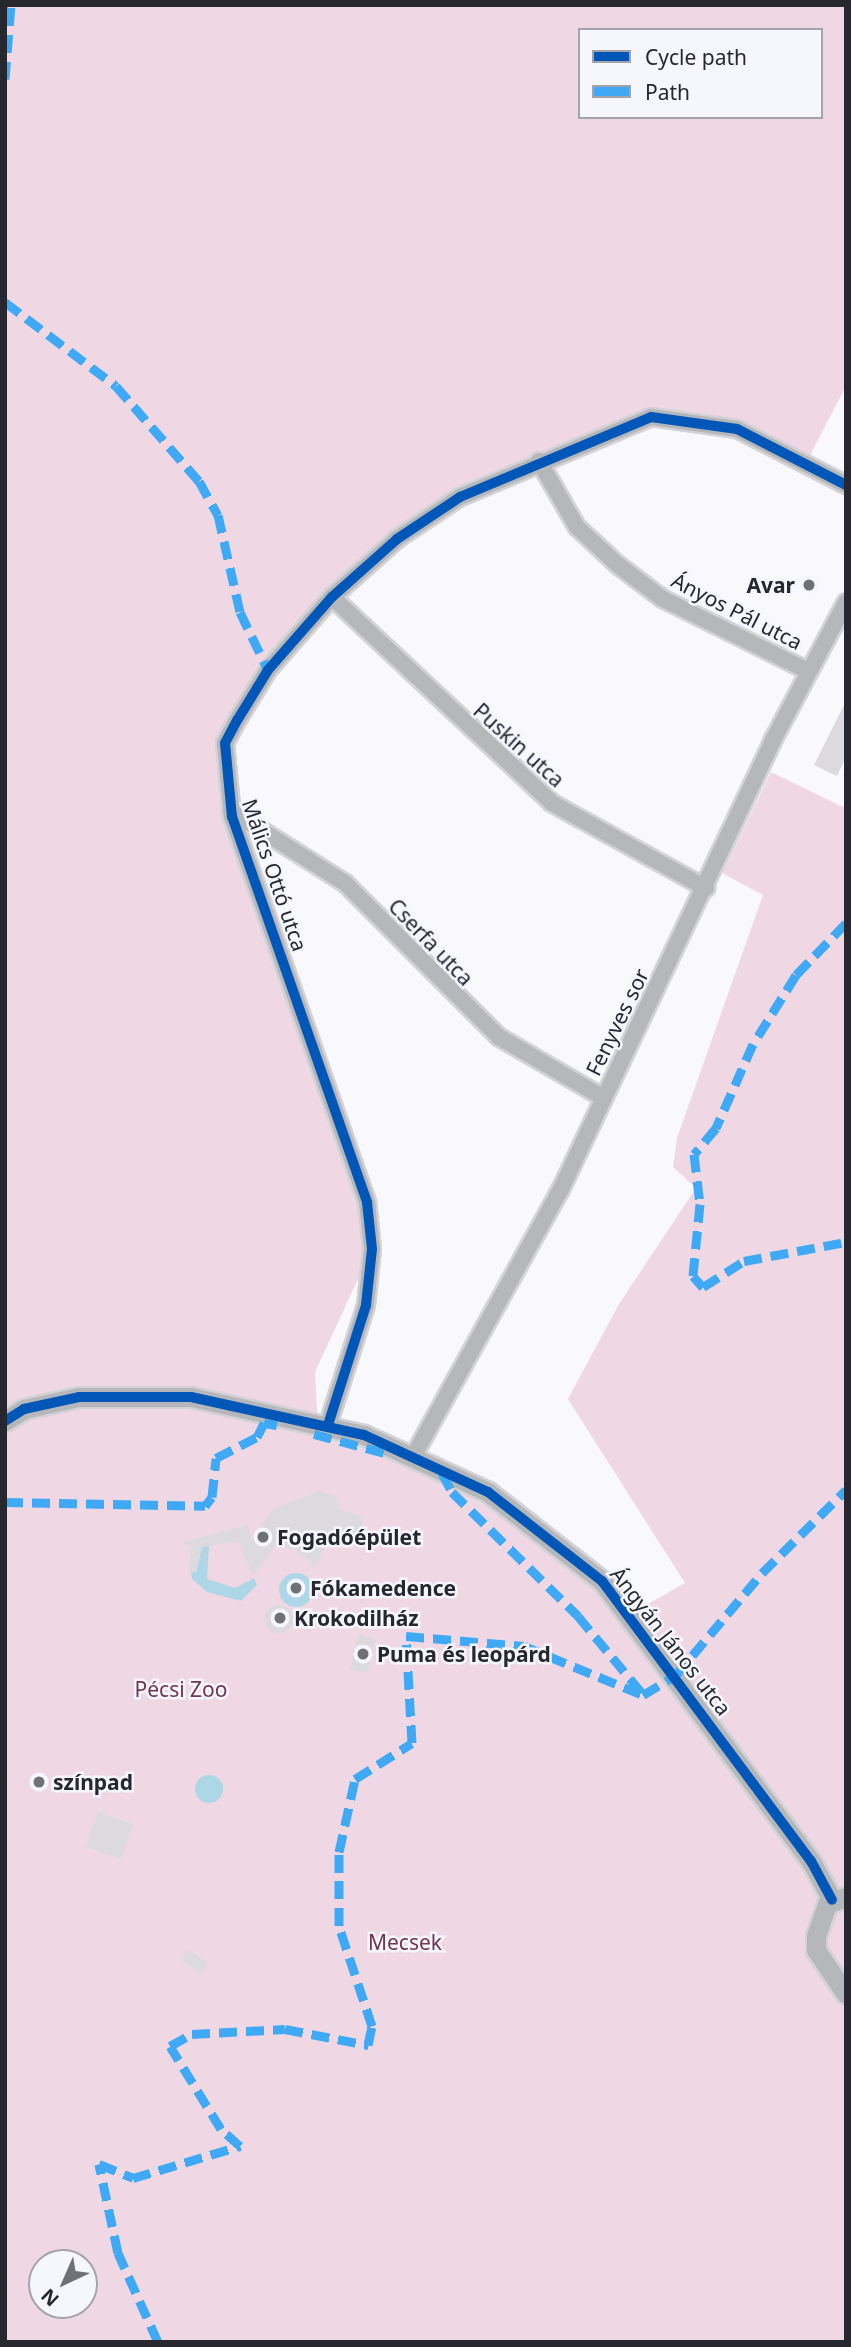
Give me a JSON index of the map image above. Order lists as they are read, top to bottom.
{
  "streets": {
    "street": [
      "Ányos Pál utca",
      "Puskin utca",
      "Málics Ottó utca",
      "Cserfa utca",
      "Fenyves sor",
      "Ángyán János utca"
    ]
  },
  "crossings": [
    ["Ányos Pál utca", "Málics Ottó utca"],
    ["Ányos Pál utca", "Fenyves sor"],
    ["Puskin utca", "Málics Ottó utca"],
    ["Puskin utca", "Fenyves sor"],
    ["Málics Ottó utca", "Cserfa utca"],
    ["Málics Ottó utca", "Ángyán János utca"],
    ["Cserfa utca", "Fenyves sor"],
    ["Fenyves sor", "Ángyán János utca"]
  ],
  "parks": ["Pécsi Zoo", "Mecsek"],
  "places": [
    "Avar",
    "Fogadóépület",
    "Fókamedence",
    "Krokodilház",
    "Puma és leopárd",
    "színpad"
  ],
  "legend": ["Cycle path", "Path"],
  "north": "bottom left"
}
